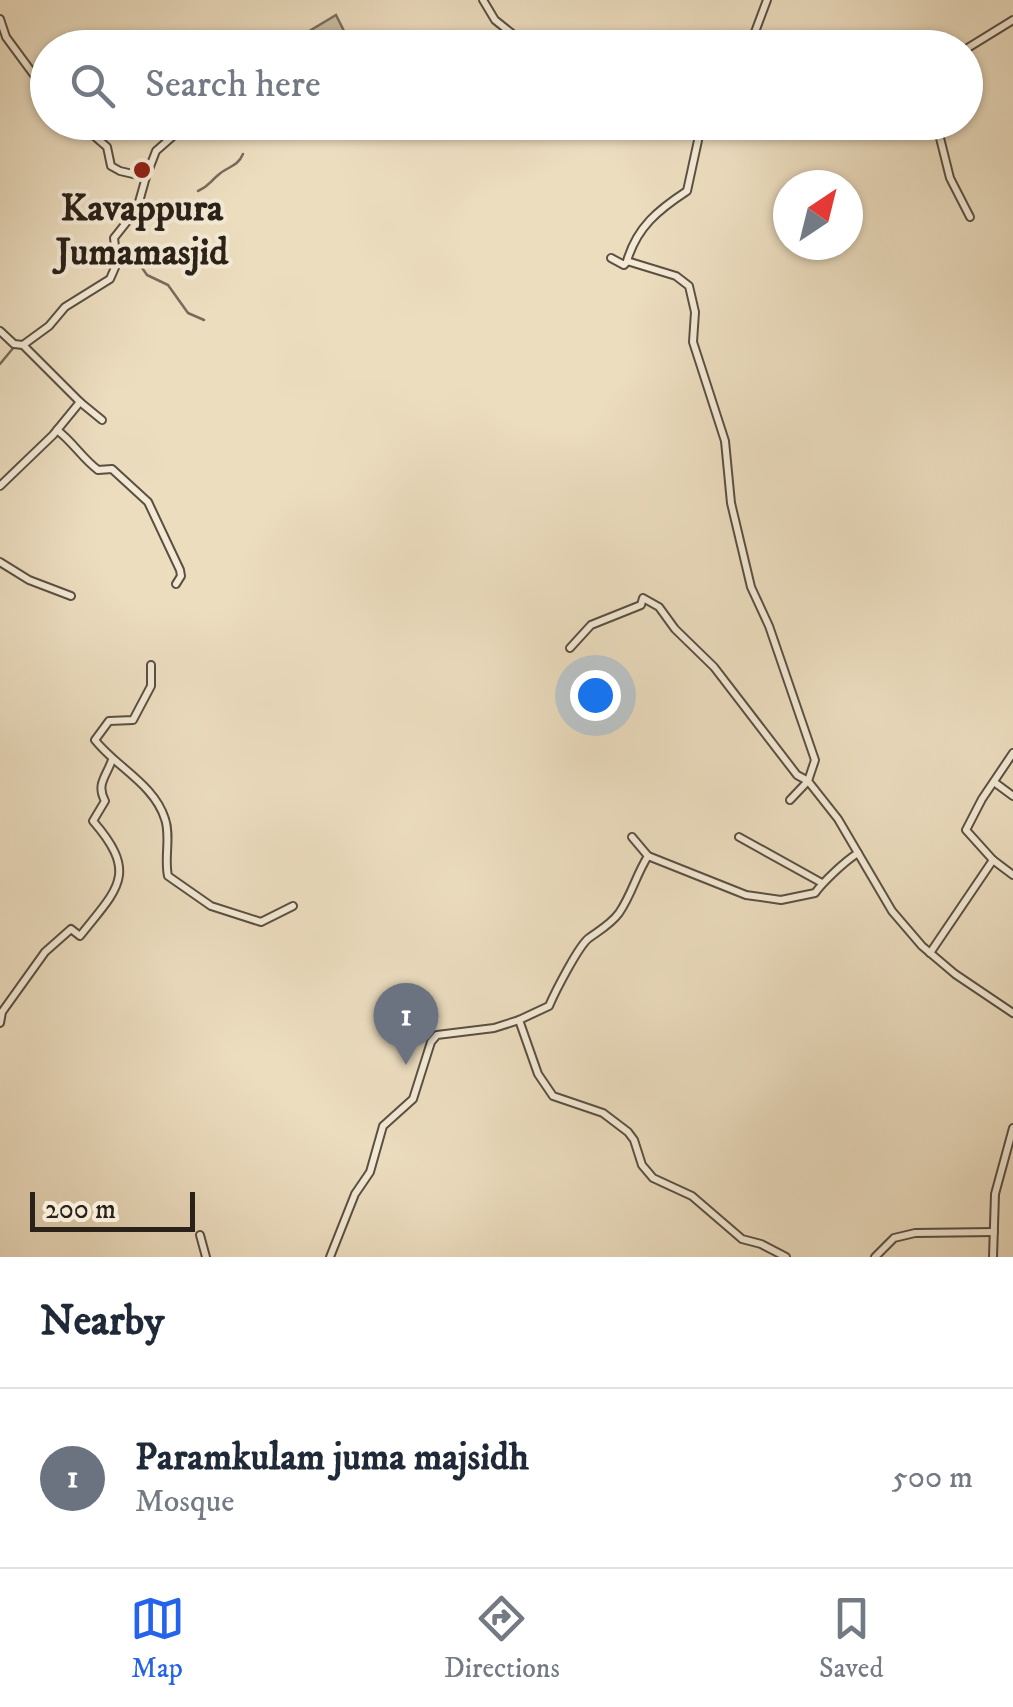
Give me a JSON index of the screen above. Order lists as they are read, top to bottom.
{
  "places": ["Kavappura Jumamasjid"],
  "scale_bar": "200 m",
  "north": "top right",
  "page": {
    "search": "Search here",
    "pins": "1",
    "scale": "200 m",
    "heading": "Nearby",
    "list": [
      {
        "mark": "1",
        "name": "Paramkulam juma majsidh",
        "note": "Mosque",
        "value": "500 m"
      }
    ],
    "nav": ["Map", "Directions", "Saved"]
  }
}
